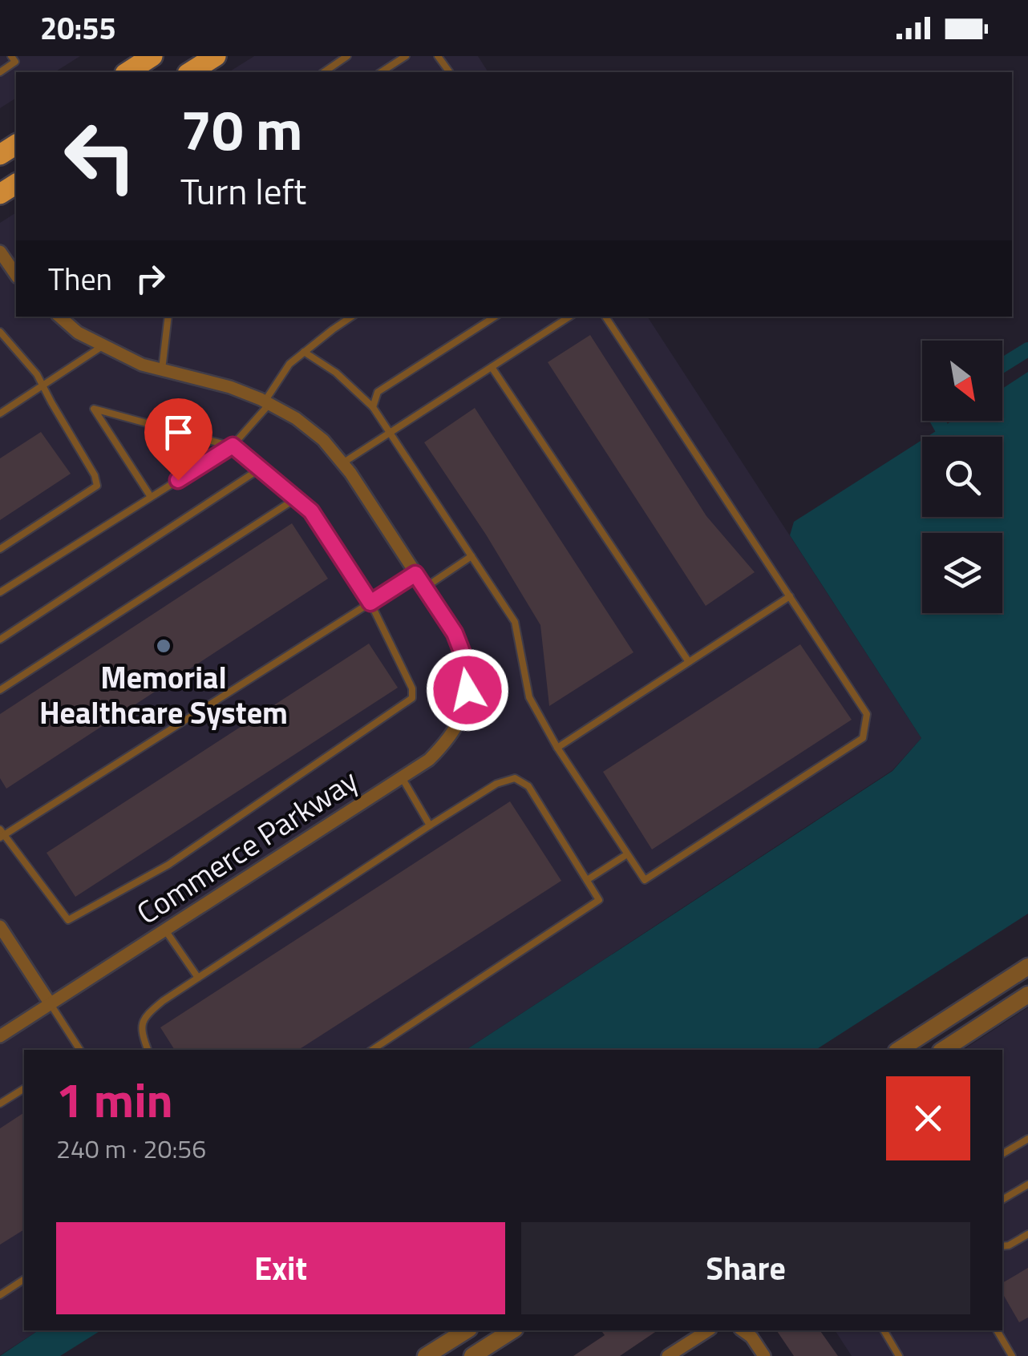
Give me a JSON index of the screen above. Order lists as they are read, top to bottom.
{
  "streets": {
    "street": ["Commerce Parkway"]
  },
  "places": ["Memorial Healthcare System"],
  "north": "bottom right",
  "page": {
    "status": "20:55",
    "turn": ["70 m", "Turn left"],
    "then": "Then",
    "heading": ["1 min", "240 m · 20:56"],
    "buttons": ["Exit", "Share"]
  }
}
